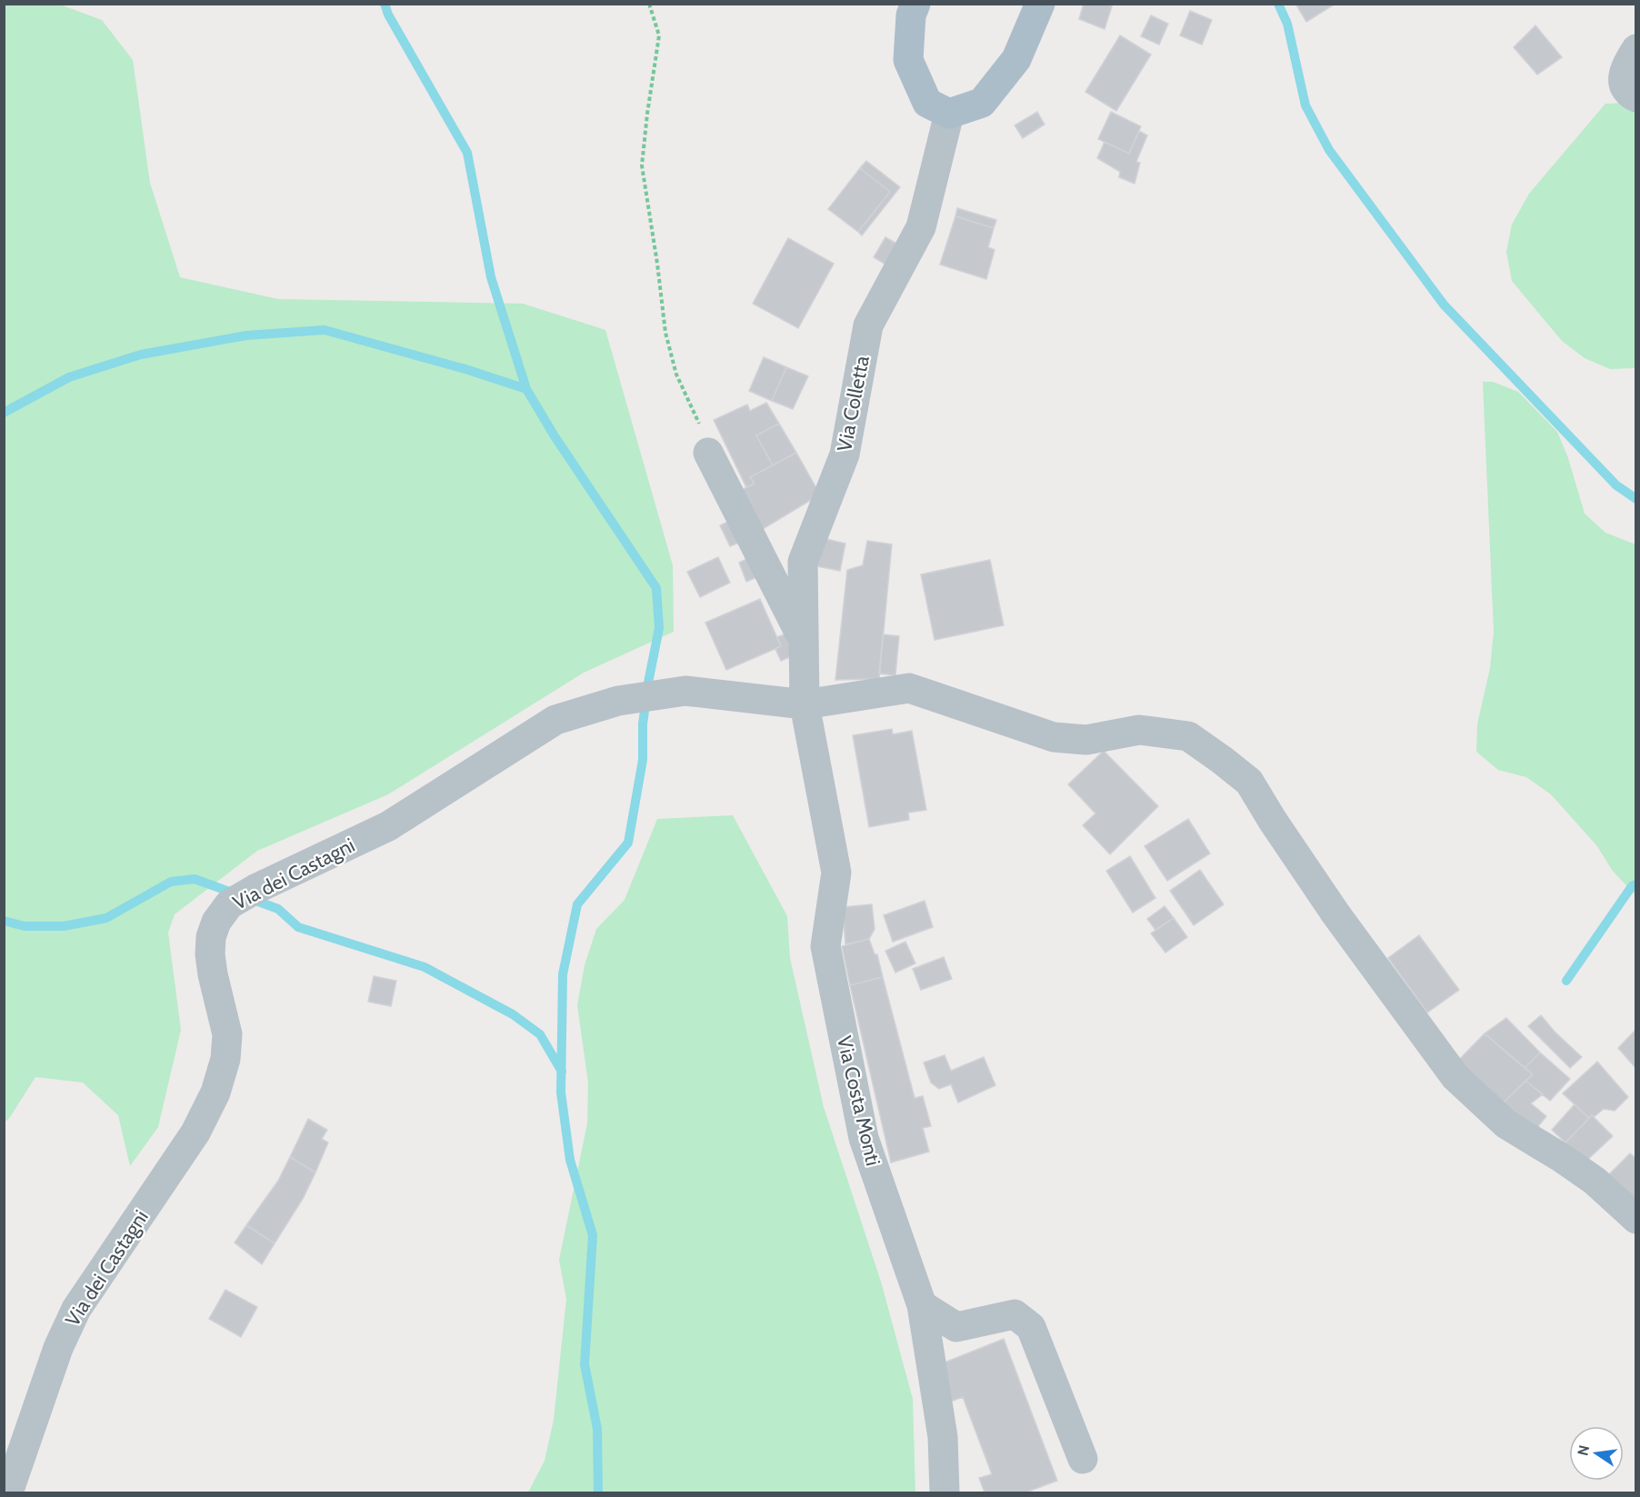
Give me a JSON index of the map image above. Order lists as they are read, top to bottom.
{
  "streets": {
    "street": ["Via Colletta", "Via dei Castagni", "Via Costa Monti"]
  },
  "crossings": [
    ["Via Colletta", "Via dei Castagni"],
    ["Via Colletta", "Via Costa Monti"],
    ["Via dei Castagni", "Via Costa Monti"]
  ],
  "north": "left"
}
